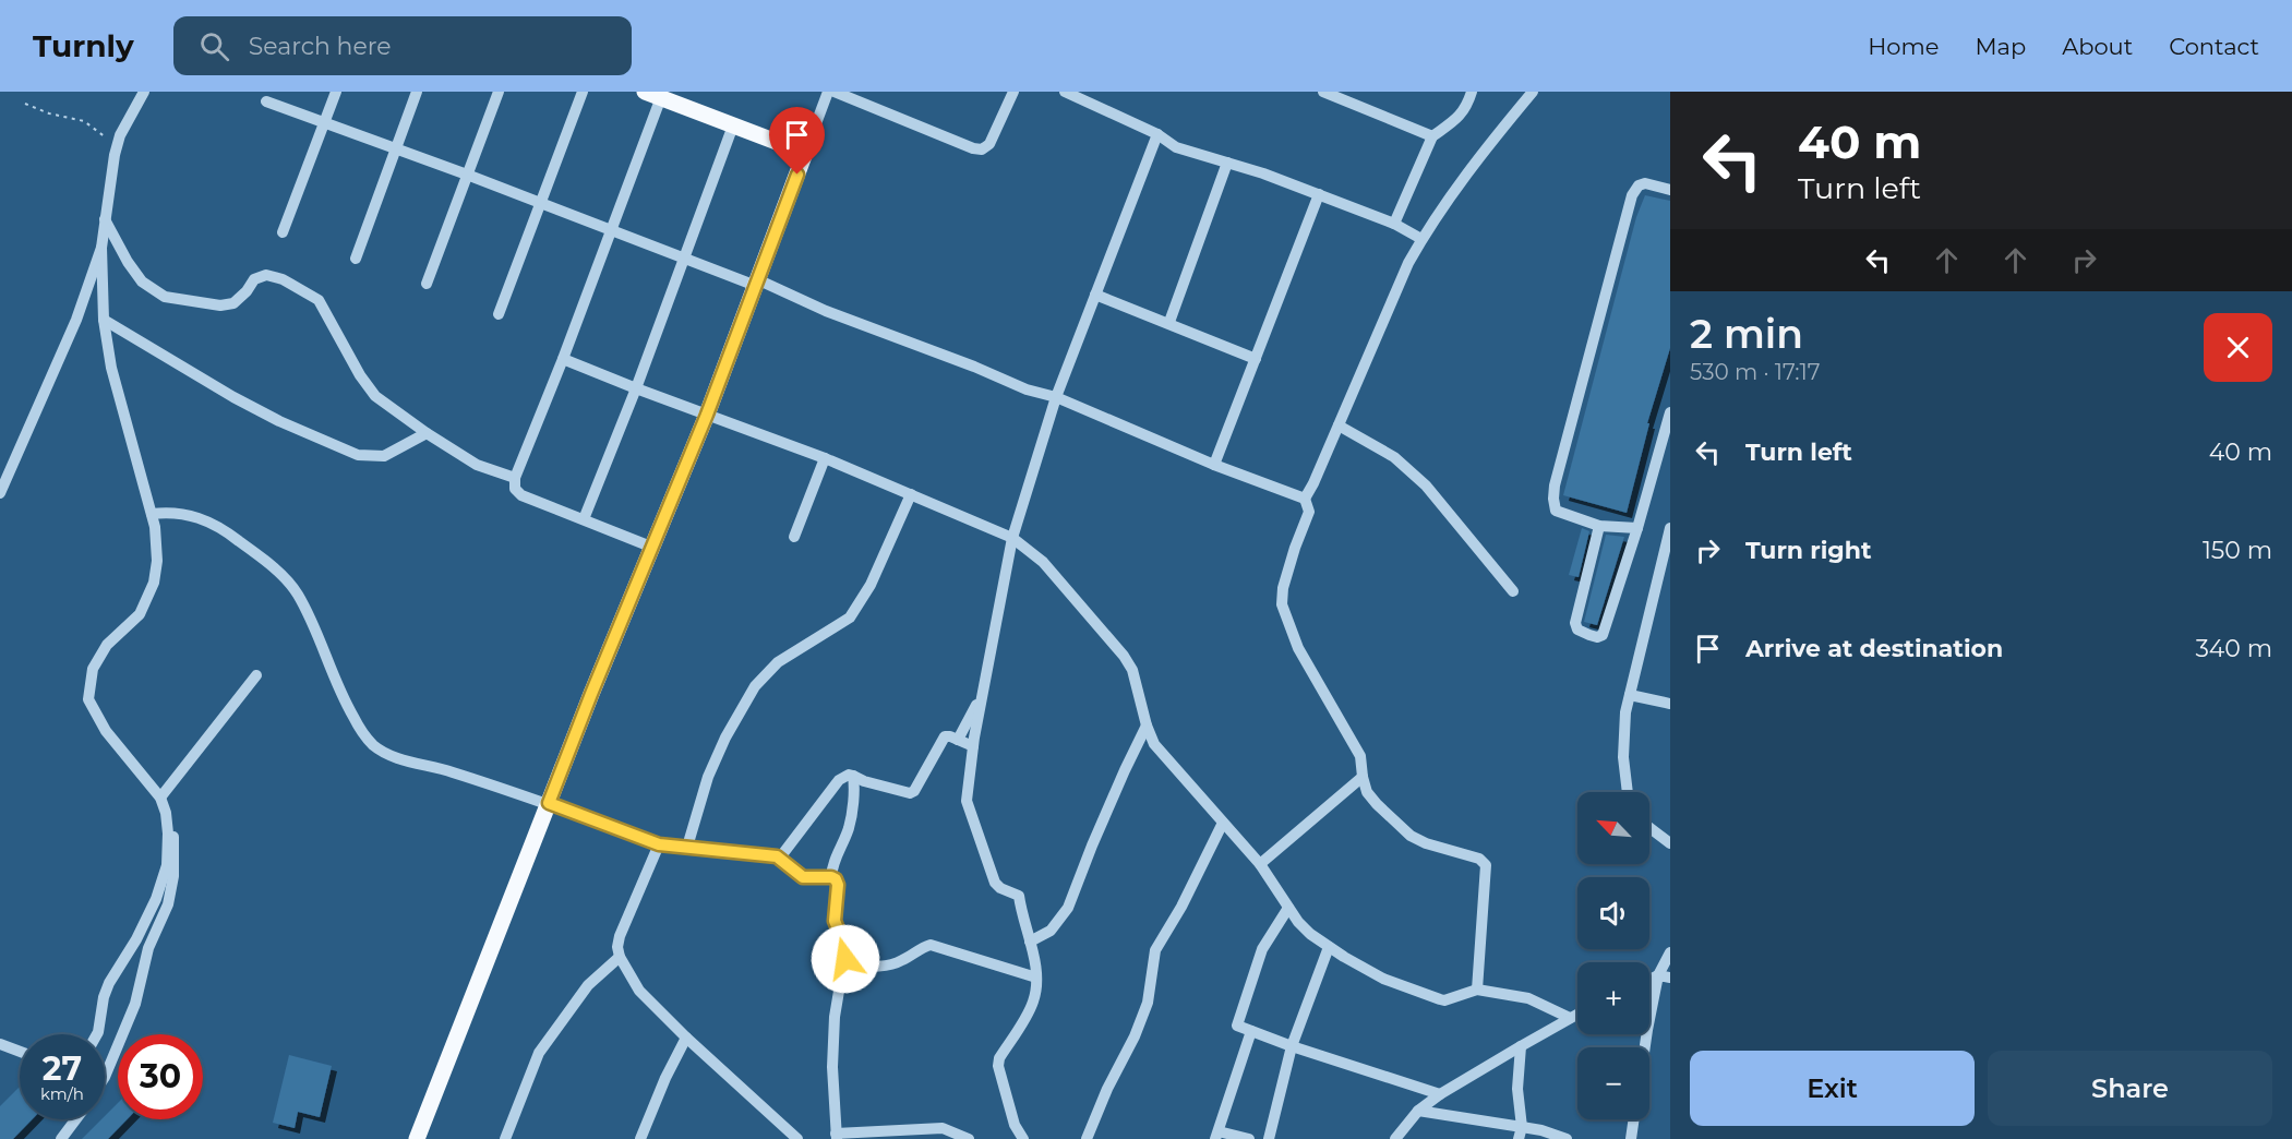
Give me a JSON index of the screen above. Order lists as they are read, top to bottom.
{
  "north": "top left",
  "page": {
    "header": "Turnly",
    "search": "Search here",
    "nav": [
      "Home",
      "Map",
      "About",
      "Contact"
    ],
    "turn": ["40 m", "Turn left"],
    "heading": ["2 min", "530 m · 17:17"],
    "list": [
      {
        "name": "Turn left",
        "value": "40 m"
      },
      {
        "name": "Turn right",
        "value": "150 m"
      },
      {
        "name": "Arrive at destination",
        "value": "340 m"
      }
    ],
    "map_buttons": ["+", "−"],
    "speed": "27 km/h",
    "limit": "30",
    "buttons": ["Exit", "Share"]
  }
}
